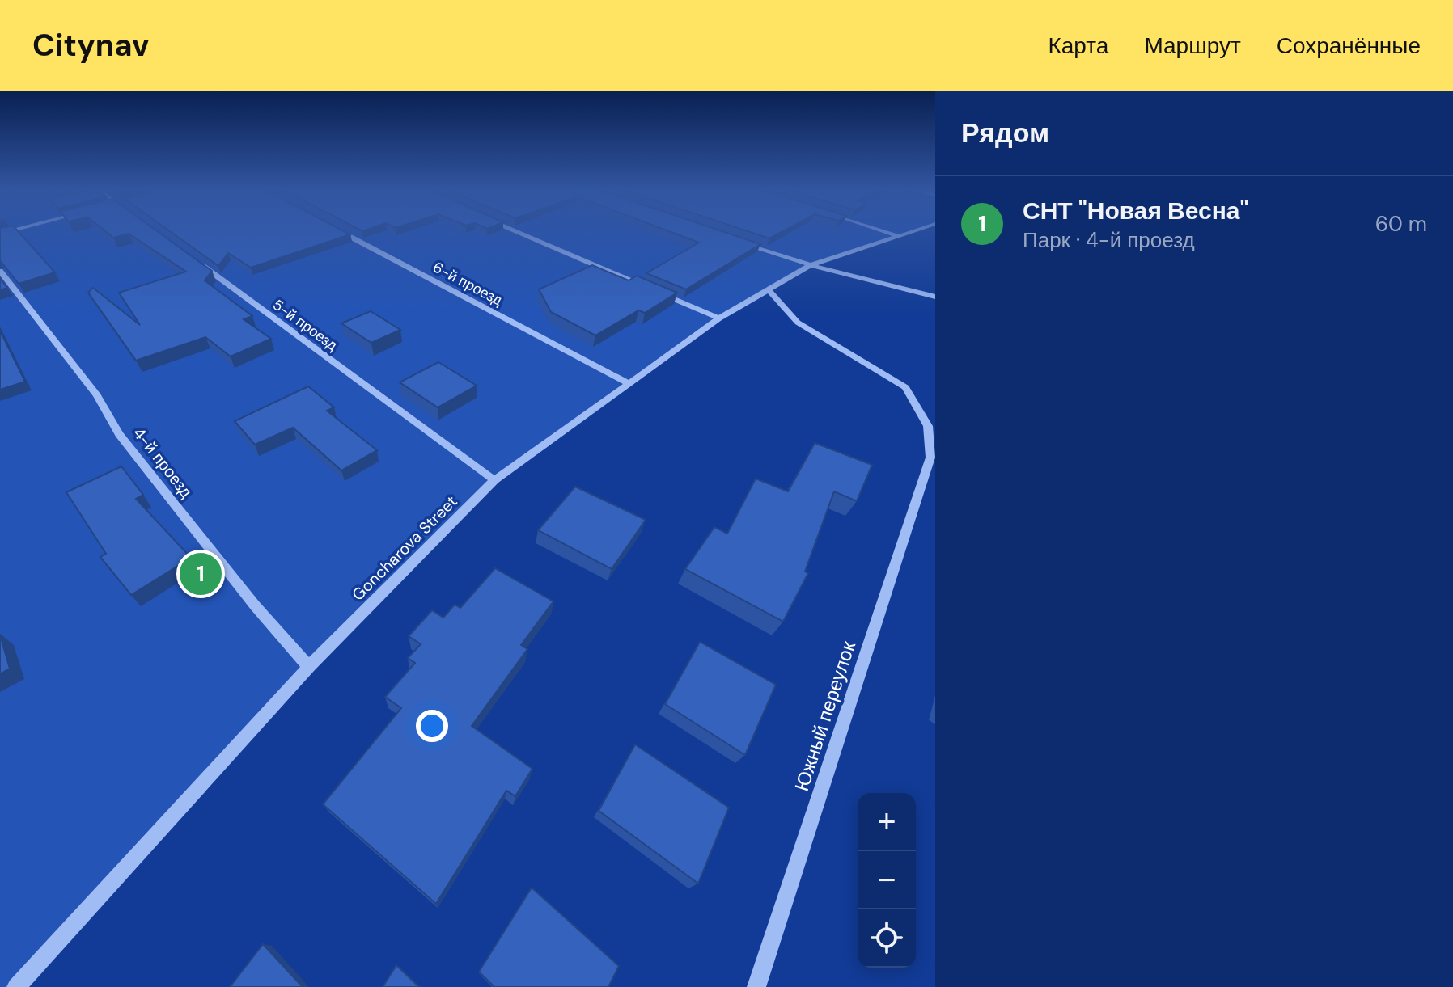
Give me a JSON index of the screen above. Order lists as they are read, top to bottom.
{
  "streets": {
    "street": [
      "6-й проезд",
      "5-й проезд",
      "4-й проезд",
      "Goncharova Street",
      "Южный переулок"
    ]
  },
  "crossings": [
    ["6-й проезд", "Goncharova Street"],
    ["5-й проезд", "Goncharova Street"],
    ["4-й проезд", "Goncharova Street"],
    ["Goncharova Street", "Южный переулок"]
  ],
  "page": {
    "header": "Citynav",
    "nav": ["Карта", "Маршрут", "Сохранённые"],
    "heading": "Рядом",
    "list": [
      {
        "mark": "1",
        "name": "СНТ \"Новая Весна\"",
        "note": "Парк · 4-й проезд",
        "value": "60 m"
      }
    ],
    "pins": "1",
    "map_buttons": ["+", "−"]
  }
}
